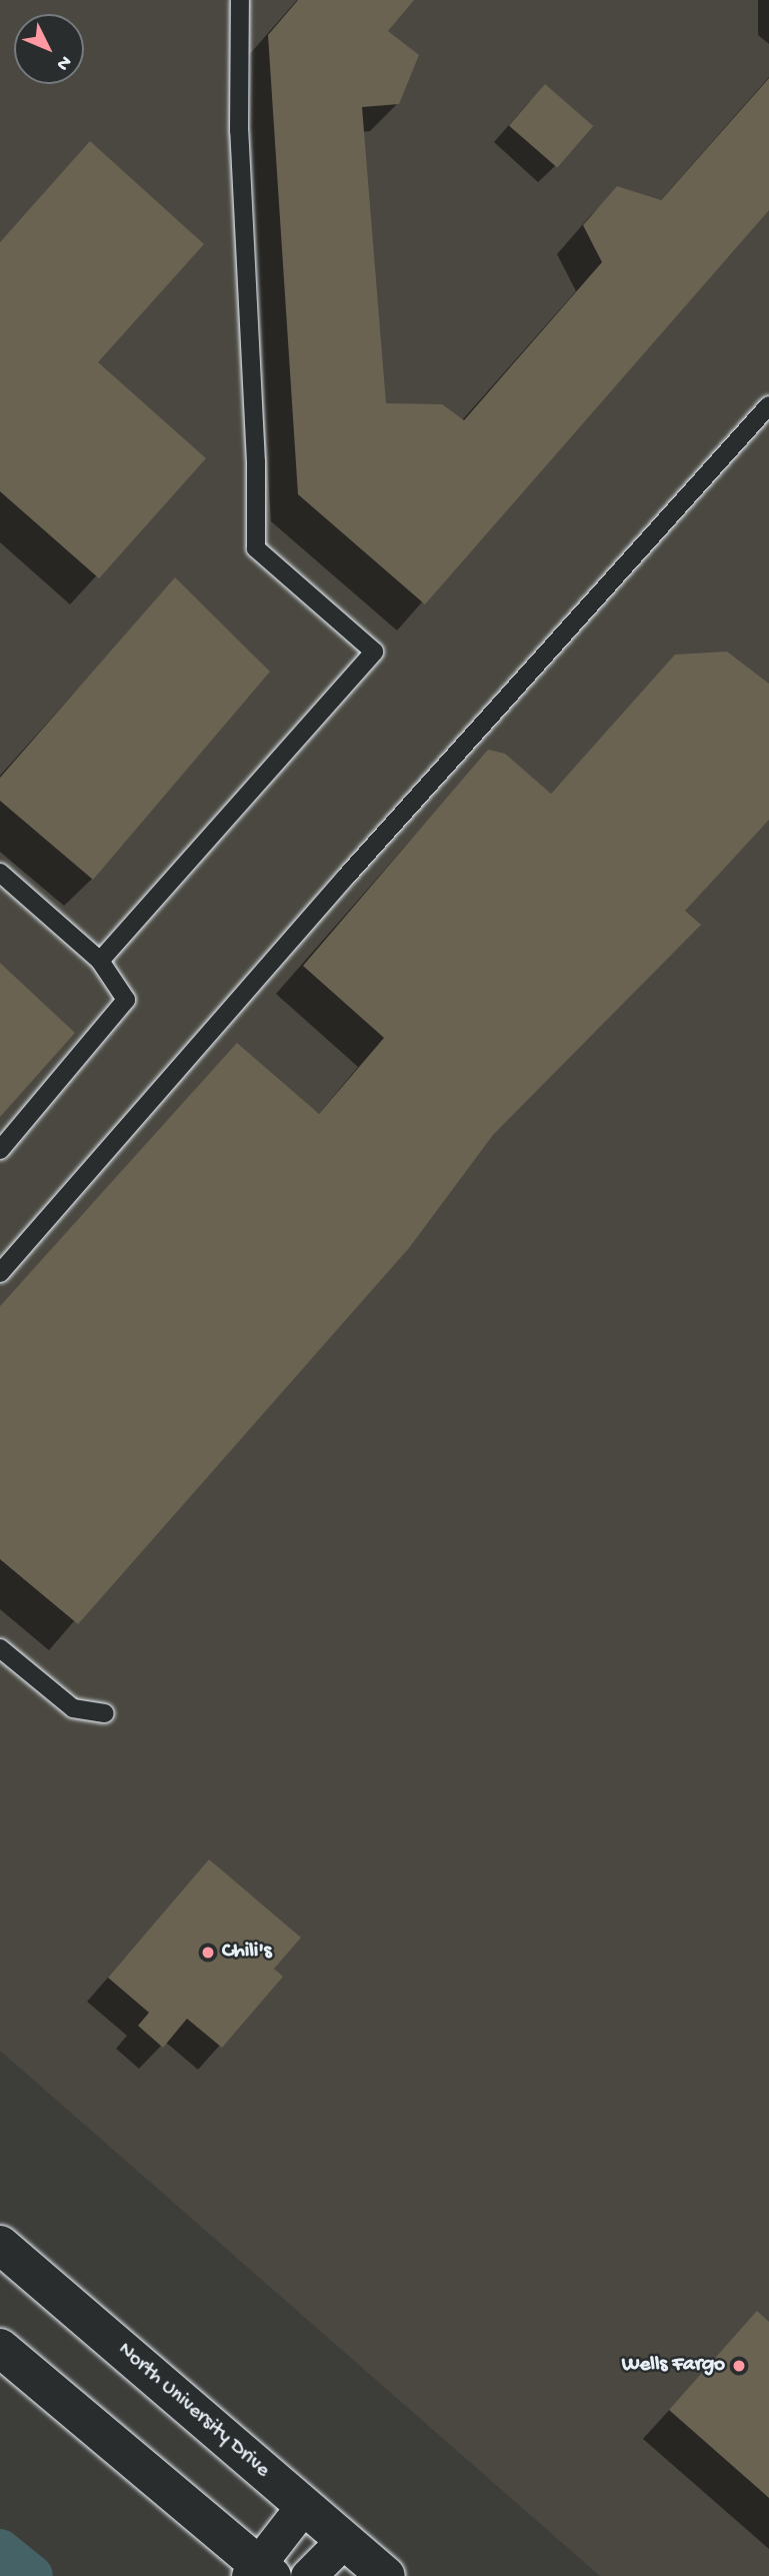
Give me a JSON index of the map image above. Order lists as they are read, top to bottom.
{
  "streets": {
    "main road": ["North University Drive"]
  },
  "places": ["Chili's", "Wells Fargo"],
  "north": "bottom right"
}
